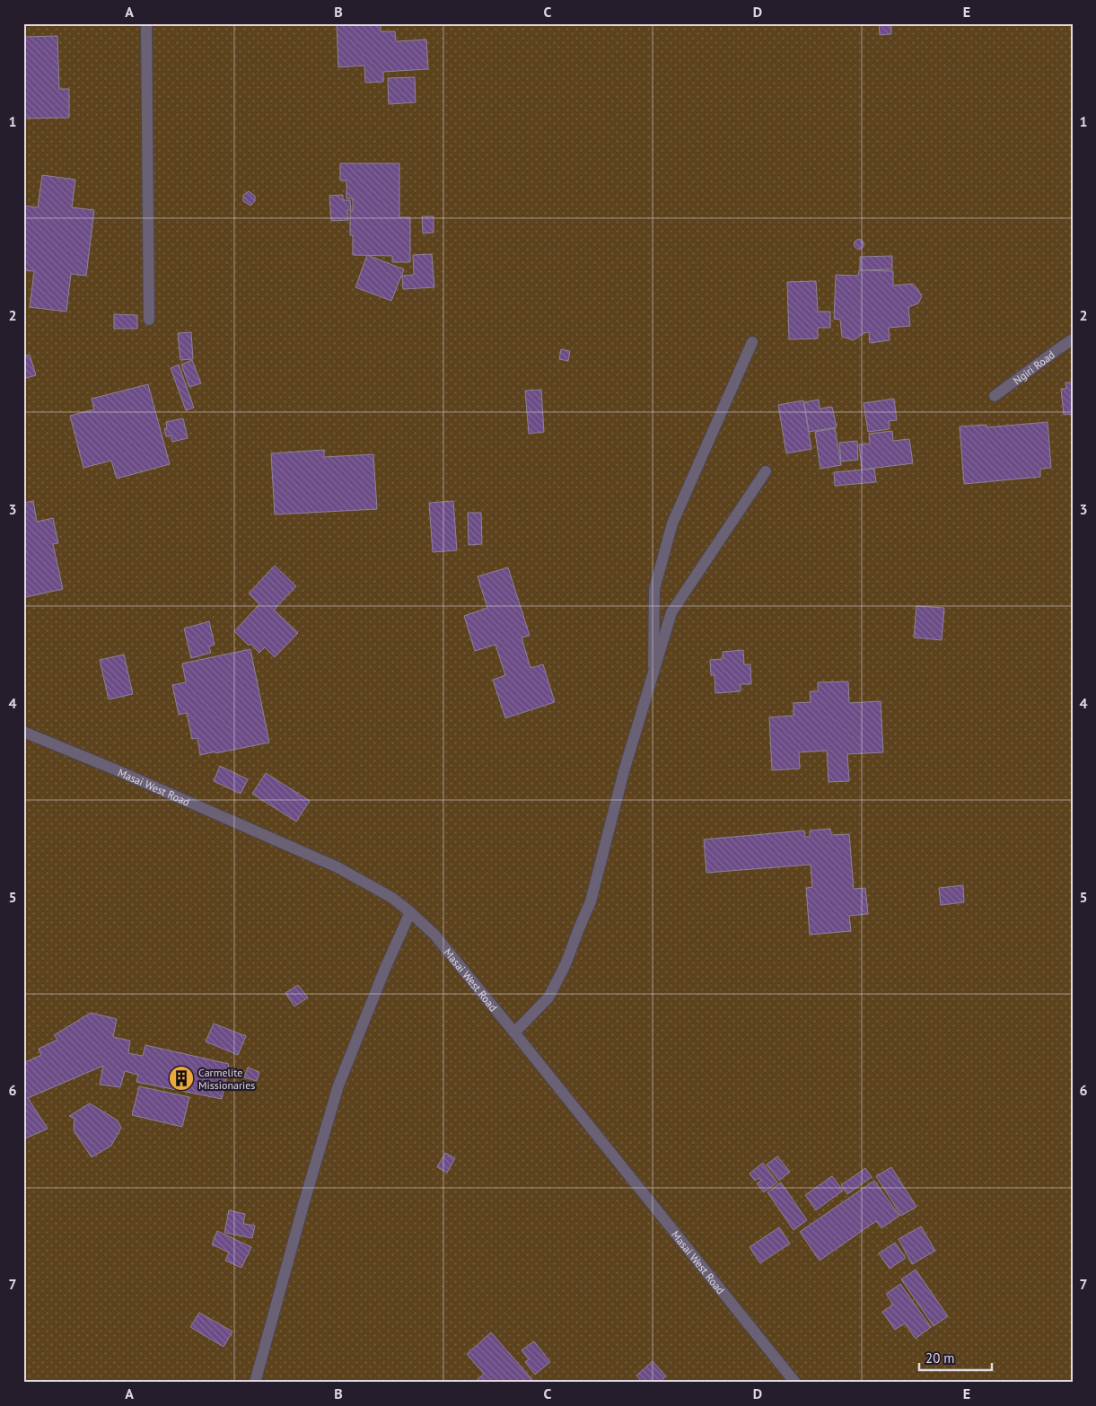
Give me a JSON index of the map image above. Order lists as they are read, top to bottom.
{
  "streets": {
    "street": ["Ngiri Road", "Masai West Road"]
  },
  "places": {
    "building": ["Carmelite Missionaries"]
  },
  "scale_bar": "20 m",
  "grid": {
    "columns": [
      "A",
      "B",
      "C",
      "D",
      "E"
    ],
    "rows": [
      "1",
      "2",
      "3",
      "4",
      "5",
      "6",
      "7"
    ]
  }
}
